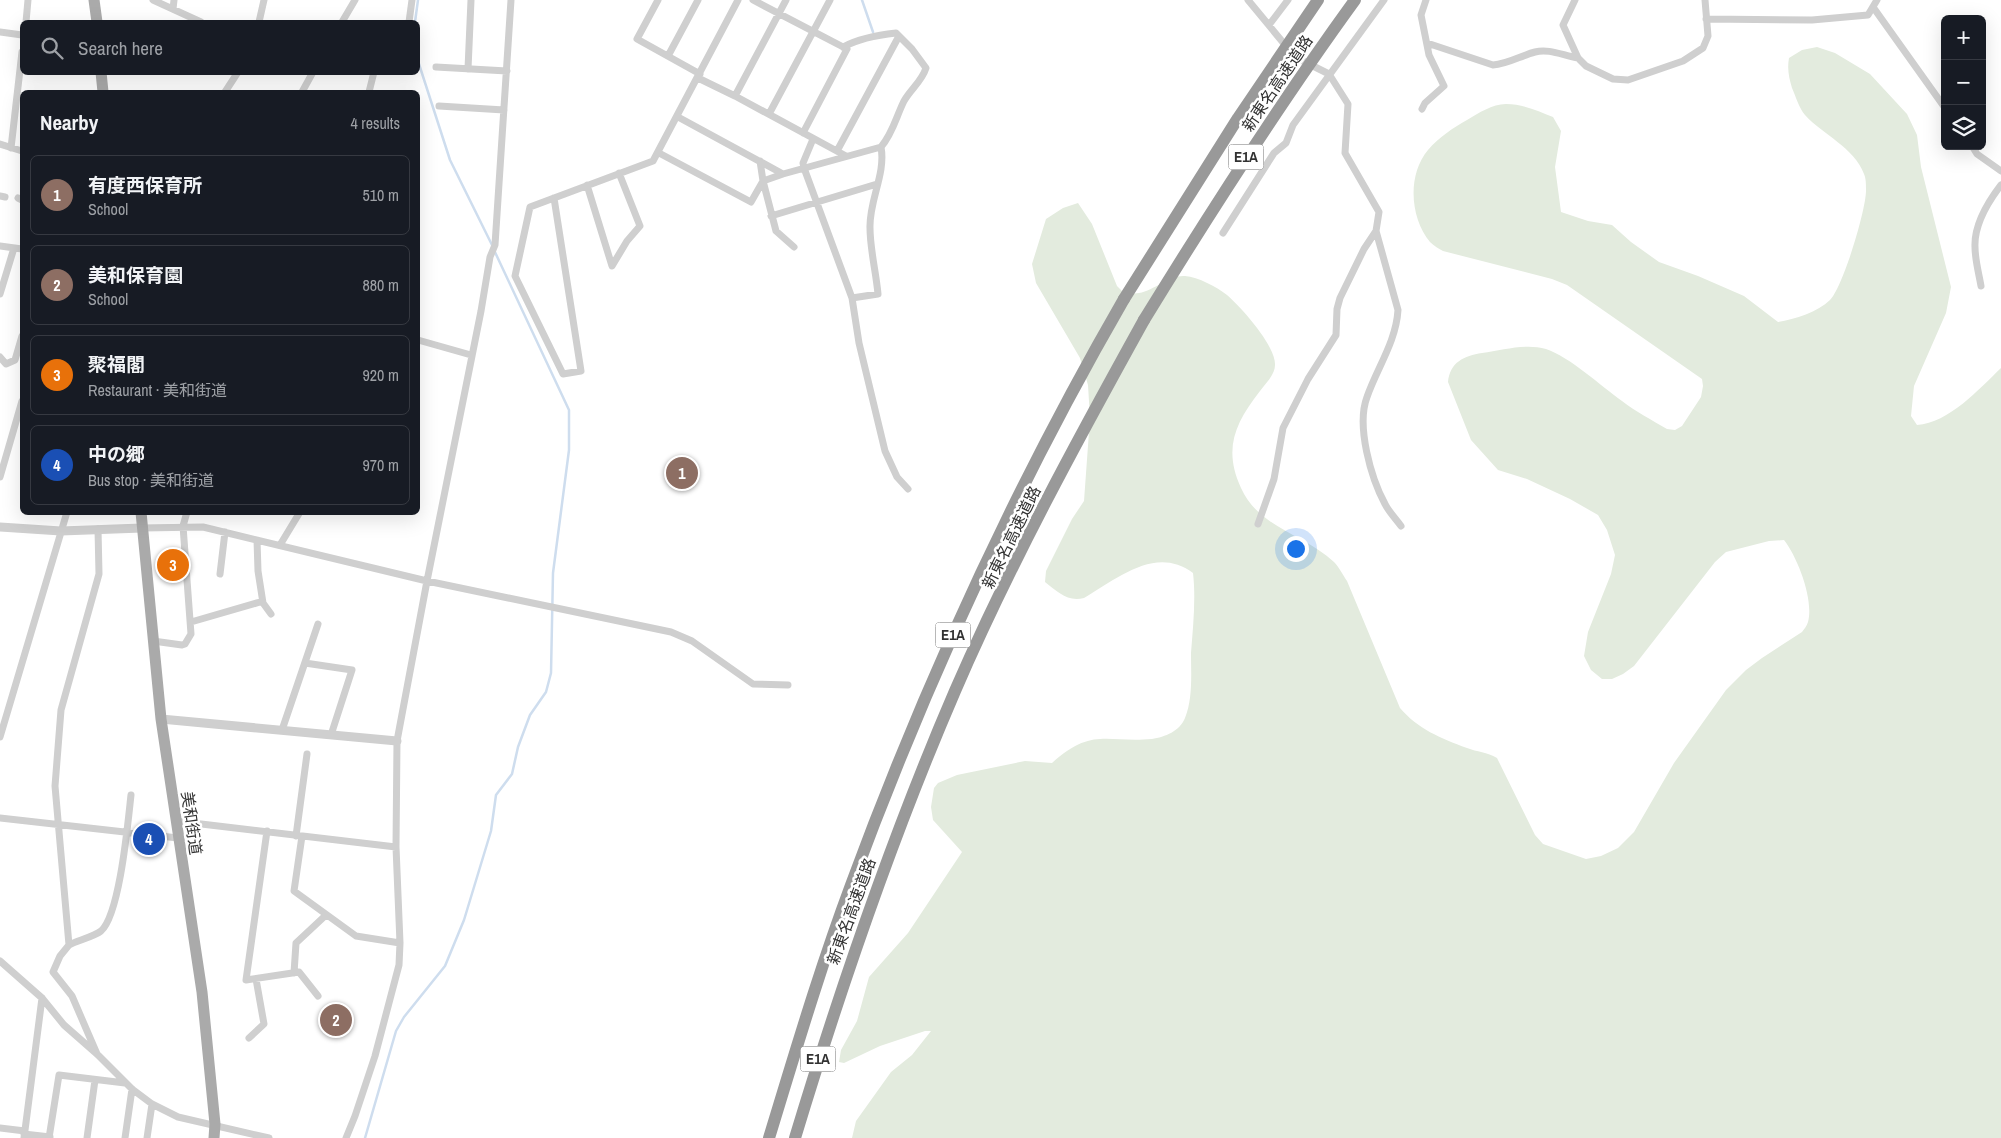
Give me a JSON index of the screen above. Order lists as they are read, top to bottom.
{
  "streets": {
    "highway": ["新東名高速道路", "E1A"],
    "main road": ["美和街道"]
  },
  "page": {
    "map_buttons": ["+", "−"],
    "search": "Search here",
    "heading": ["Nearby", "4 results"],
    "list": [
      {
        "mark": "1",
        "name": "有度西保育所",
        "note": "School",
        "value": "510 m"
      },
      {
        "mark": "2",
        "name": "美和保育園",
        "note": "School",
        "value": "880 m"
      },
      {
        "mark": "3",
        "name": "聚福閣",
        "note": "Restaurant · 美和街道",
        "value": "920 m"
      },
      {
        "mark": "4",
        "name": "中の郷",
        "note": "Bus stop · 美和街道",
        "value": "970 m"
      }
    ],
    "pins": [
      "1",
      "3",
      "4",
      "2"
    ]
  }
}
